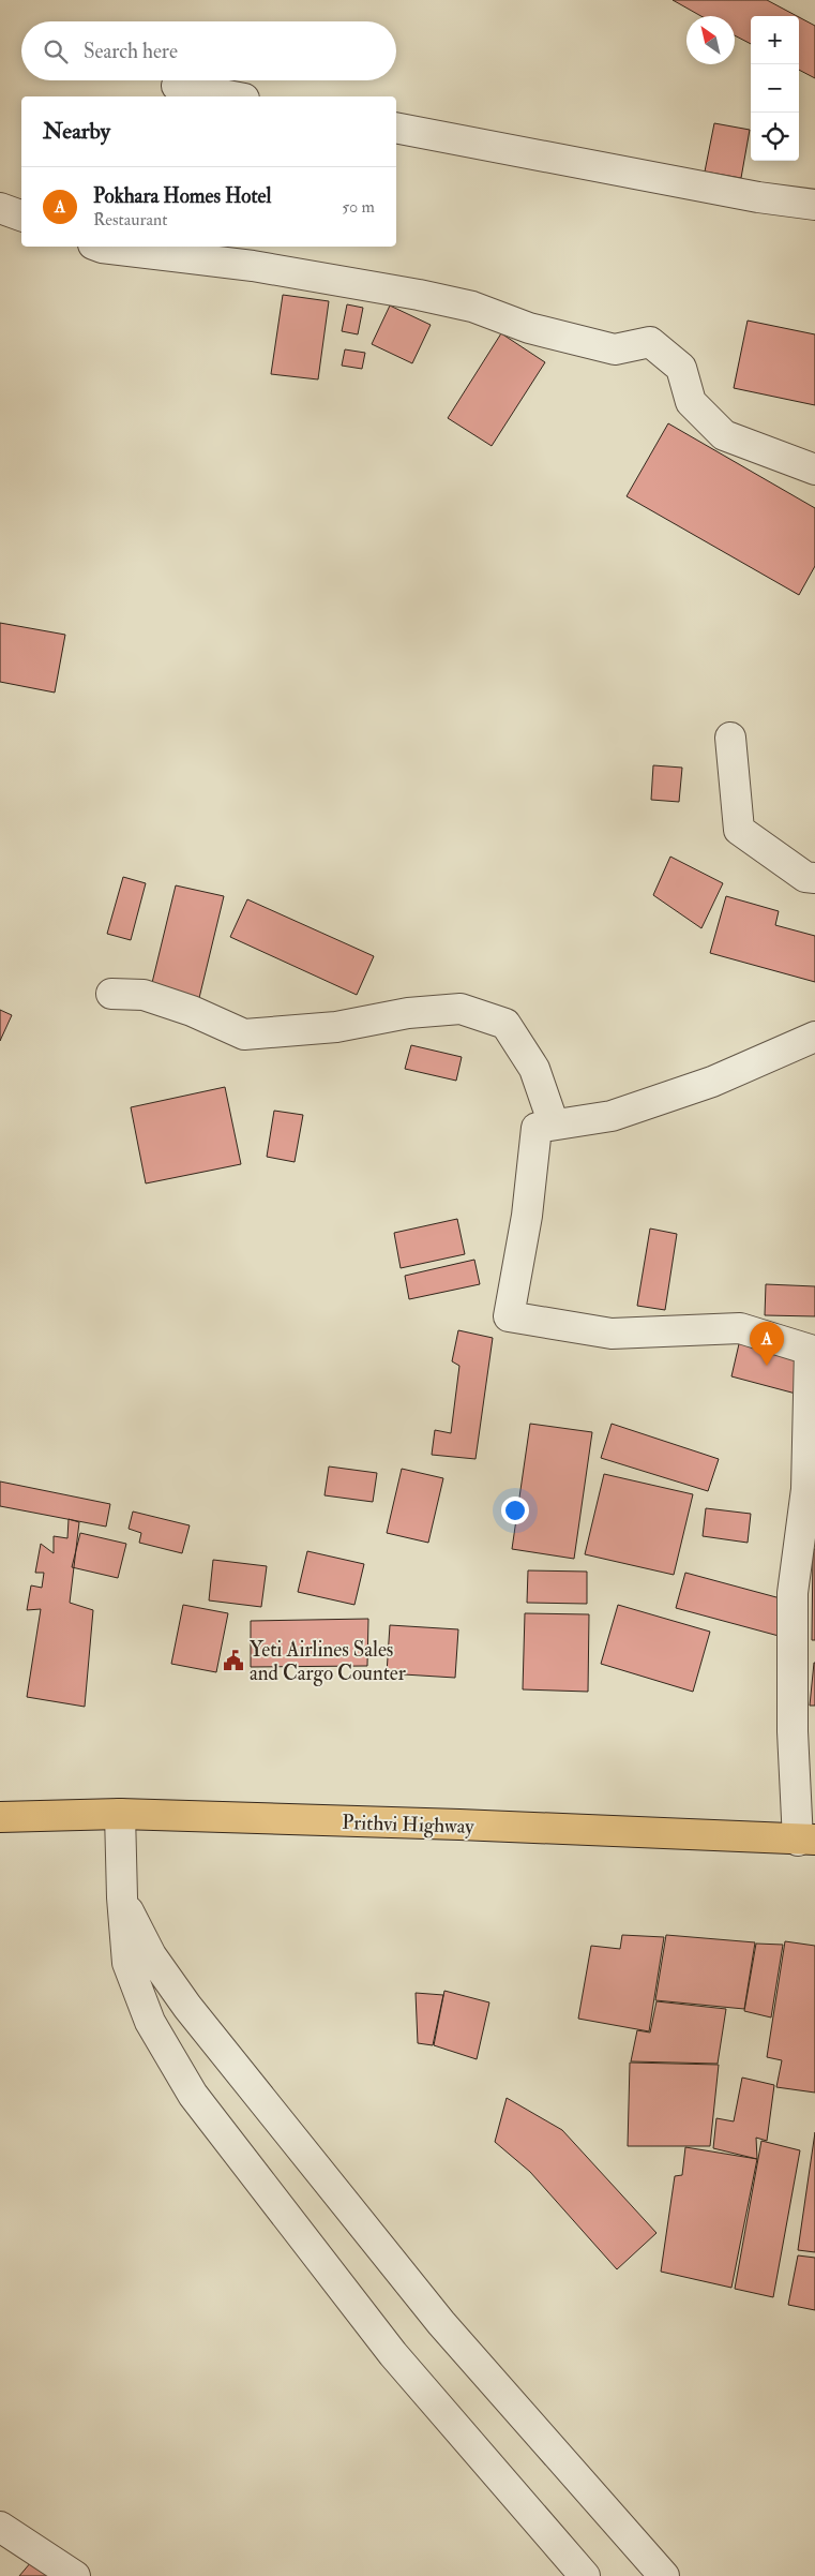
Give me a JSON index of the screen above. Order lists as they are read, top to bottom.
{
  "streets": {
    "highway": ["Prithvi Highway"]
  },
  "places": {
    "public building": ["Yeti Airlines Sales and Cargo Counter"]
  },
  "north": "top left",
  "page": {
    "map_buttons": ["+", "−"],
    "search": "Search here",
    "heading": "Nearby",
    "list": [
      {
        "mark": "A",
        "name": "Pokhara Homes Hotel",
        "note": "Restaurant",
        "value": "50 m"
      }
    ],
    "pins": "A"
  }
}
